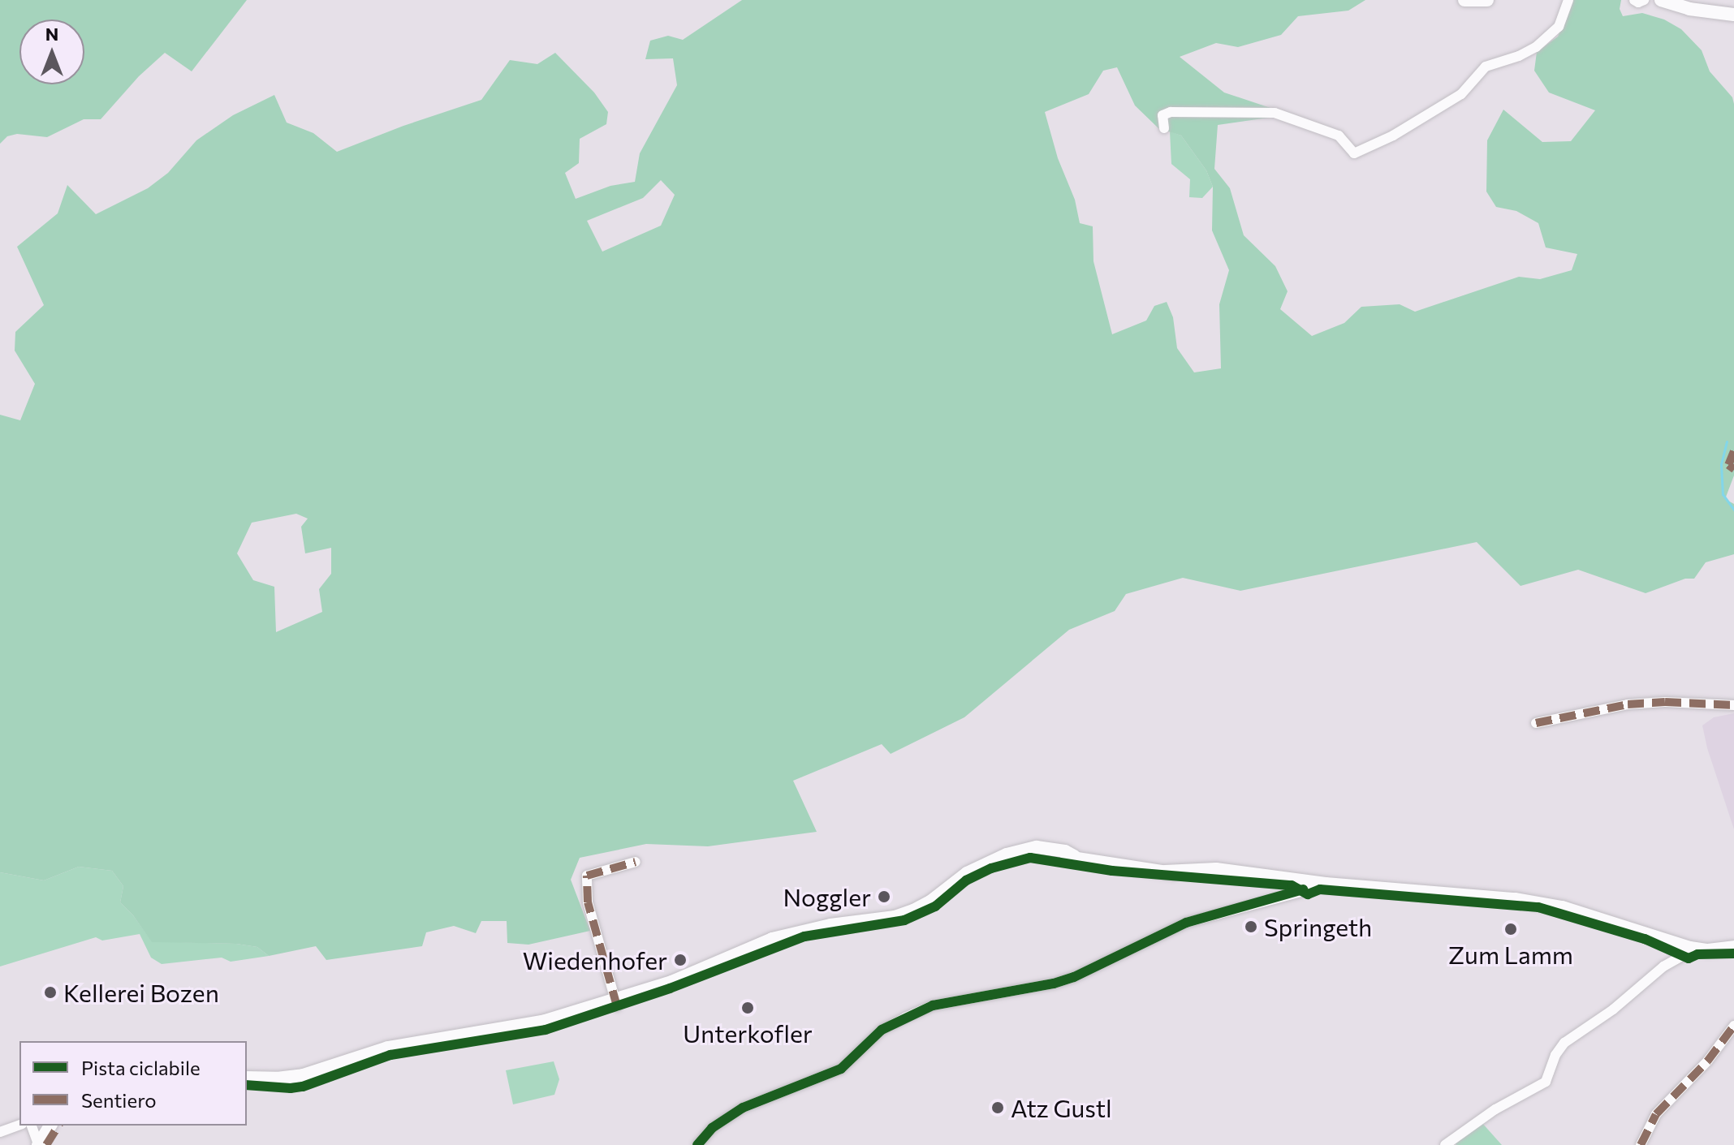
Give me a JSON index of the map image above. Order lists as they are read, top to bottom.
{
  "places": [
    "Noggler",
    "Springeth",
    "Zum Lamm",
    "Wiedenhofer",
    "Kellerei Bozen",
    "Unterkofler",
    "Atz Gustl"
  ],
  "legend": ["Pista ciclabile", "Sentiero"],
  "north": "top"
}
